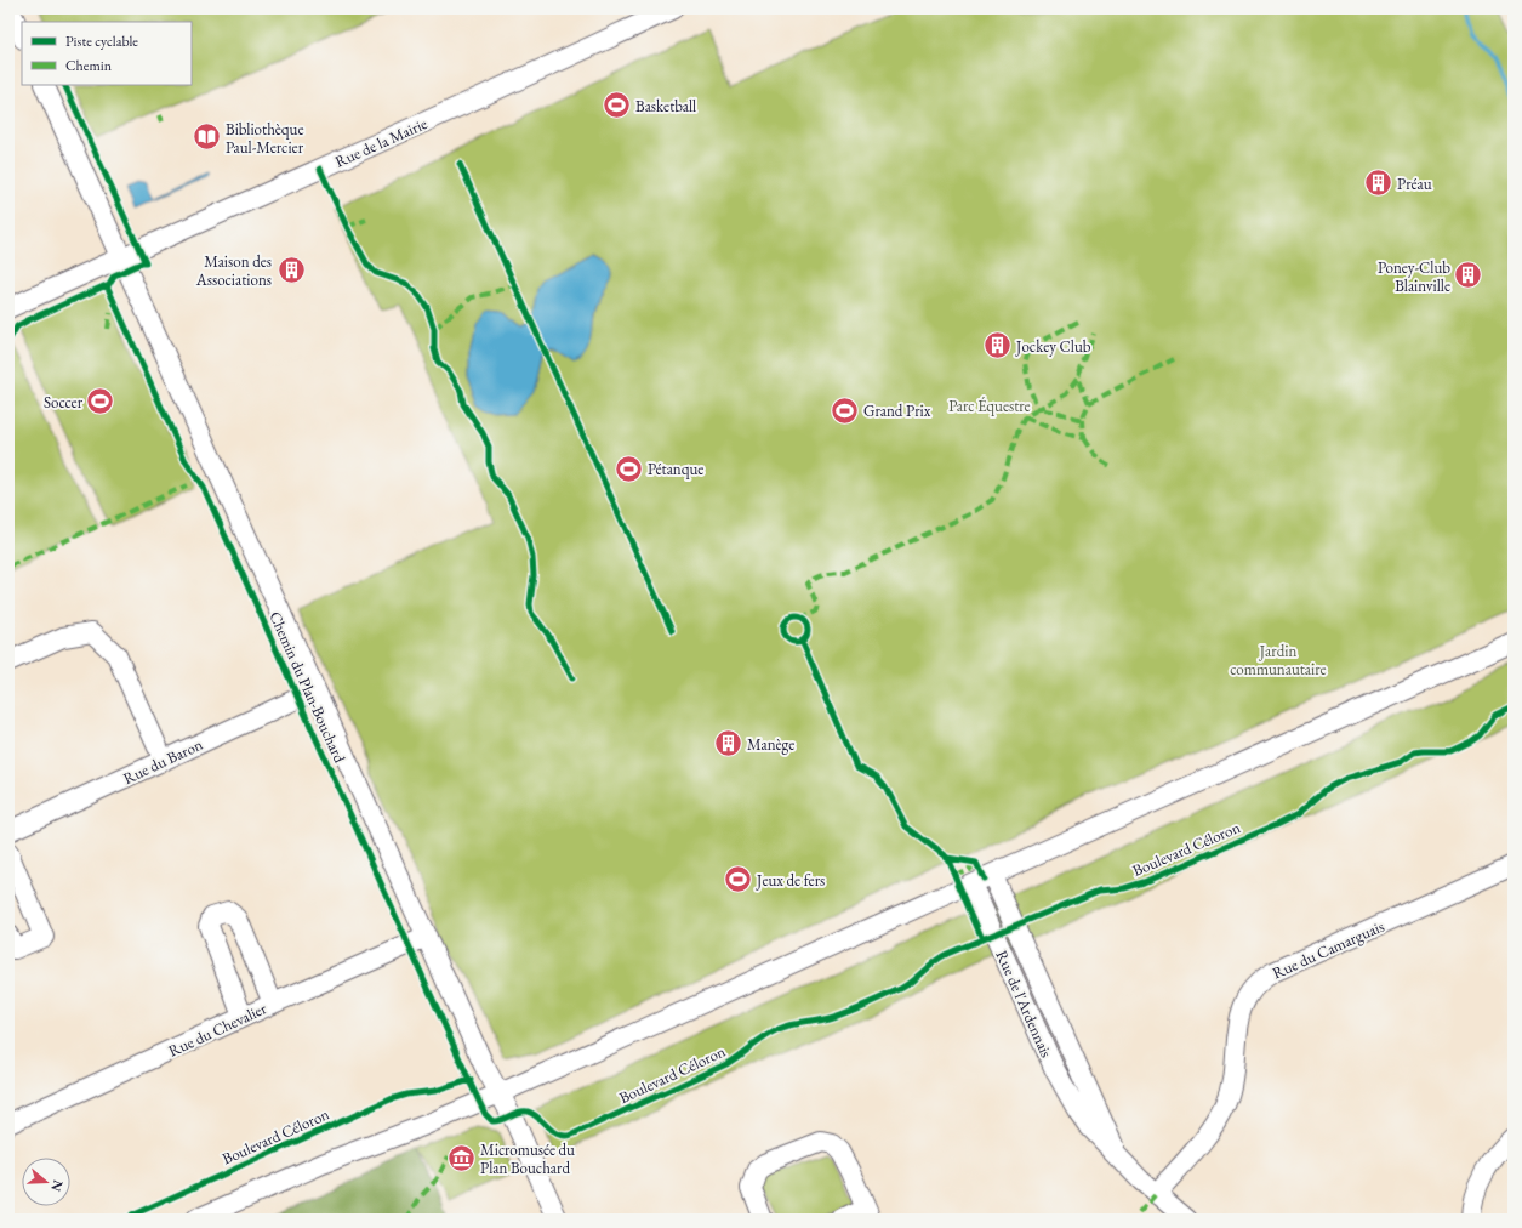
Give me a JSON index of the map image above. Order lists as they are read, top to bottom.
{
  "streets": {
    "street": [
      "Rue de la Mairie",
      "Chemin du Plan-Bouchard",
      "Rue du Baron",
      "Rue du Camarguais",
      "Rue de l'Ardennais",
      "Rue du Chevalier"
    ],
    "cycle path": ["Boulevard Céloron"]
  },
  "crossings": [
    ["Rue de la Mairie", "Chemin du Plan-Bouchard"],
    ["Chemin du Plan-Bouchard", "Rue du Baron"],
    ["Chemin du Plan-Bouchard", "Rue du Chevalier"],
    ["Rue du Camarguais", "Rue de l'Ardennais"]
  ],
  "parks": ["Parc Équestre", "Jardin communautaire"],
  "places": {
    "sports": [
      "Basketball",
      "Soccer",
      "Grand Prix",
      "Pétanque",
      "Jeux de fers"
    ],
    "library": ["Bibliothèque Paul-Mercier"],
    "building": [
      "Préau",
      "Maison des Associations",
      "Poney-Club Blainville",
      "Jockey Club",
      "Manège"
    ],
    "museum": ["Micromusée du Plan Bouchard"]
  },
  "legend": ["Piste cyclable", "Chemin"],
  "north": "right"
}
